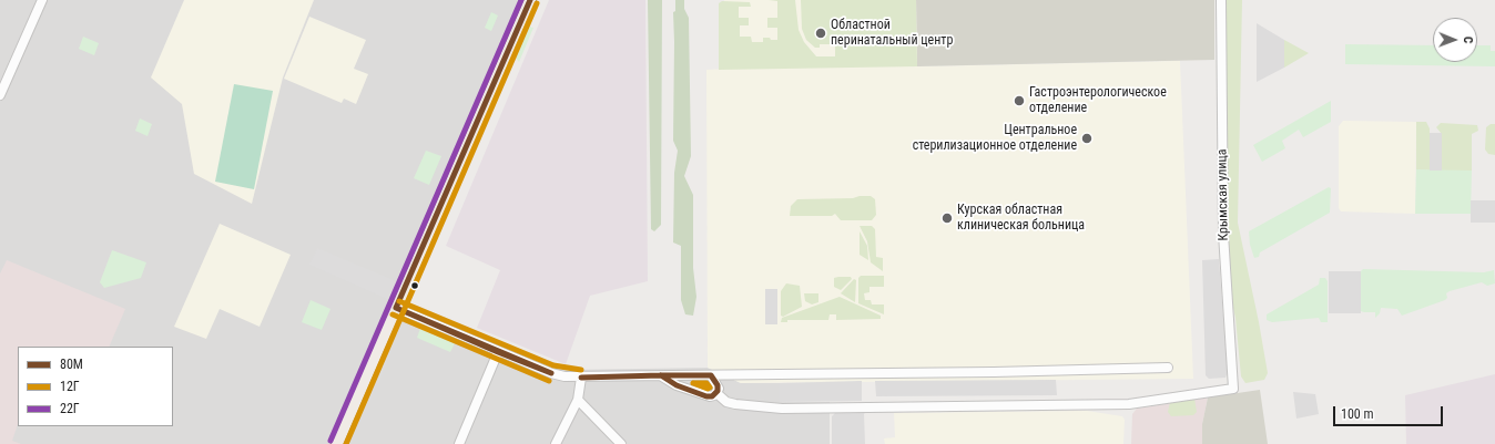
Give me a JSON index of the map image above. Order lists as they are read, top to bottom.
{
  "streets": {
    "street": ["Крымская улица"]
  },
  "places": [
    "Областной перинатальный центр",
    "Гастроэнтерологическое отделение",
    "Центральное стерилизационное отделение",
    "Курская областная клиническая больница"
  ],
  "lines": ["transit line 80М", "transit line 22Г", "transit line 12Г"],
  "legend": ["80М", "12Г", "22Г"],
  "scale_bar": "100 m",
  "north": "right"
}
